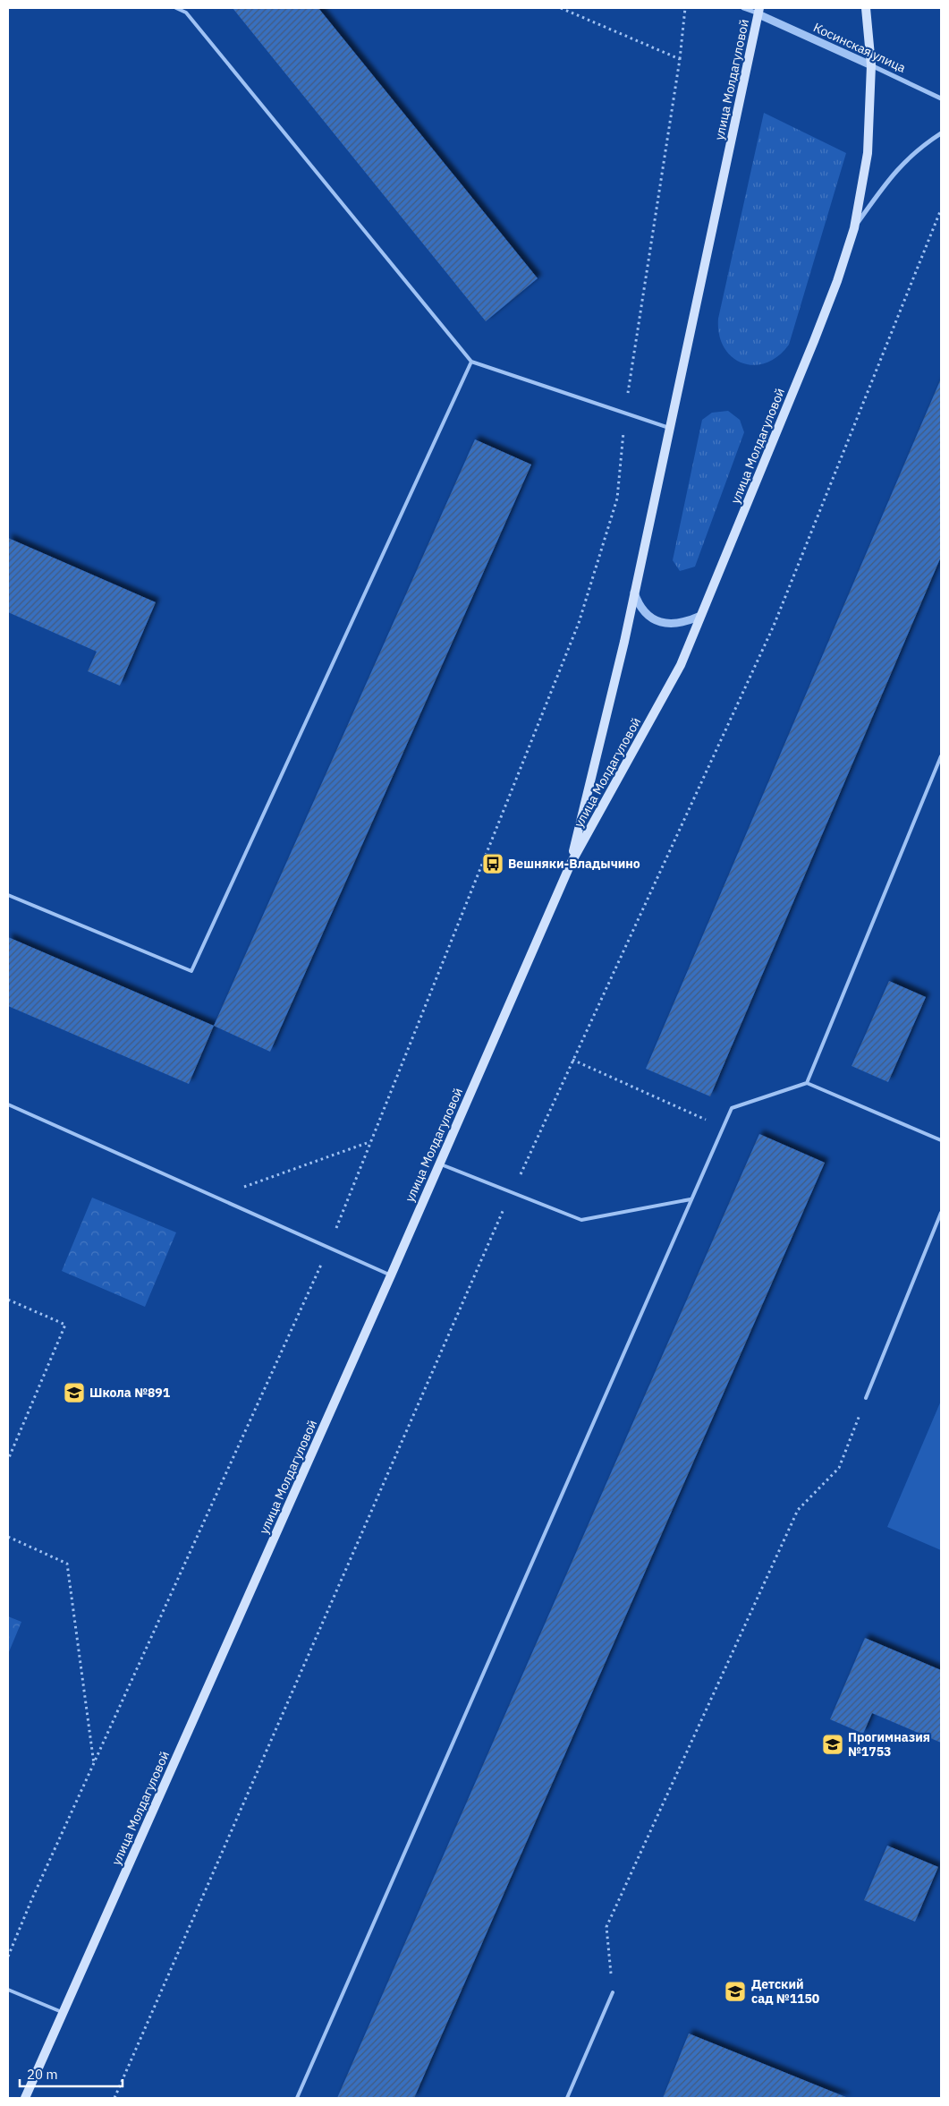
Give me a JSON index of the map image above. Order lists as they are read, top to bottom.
{
  "streets": {
    "main road": ["улица Молдагуловой"],
    "street": ["Косинская улица"]
  },
  "crossings": [
    ["Косинская улица", "улица Молдагуловой"]
  ],
  "places": {
    "bus stop": ["Вешняки-Владычино"],
    "school or university": ["Школа №891", "Прогимназия №1753", "Детский сад №1150"]
  },
  "scale_bar": "20 m"
}
